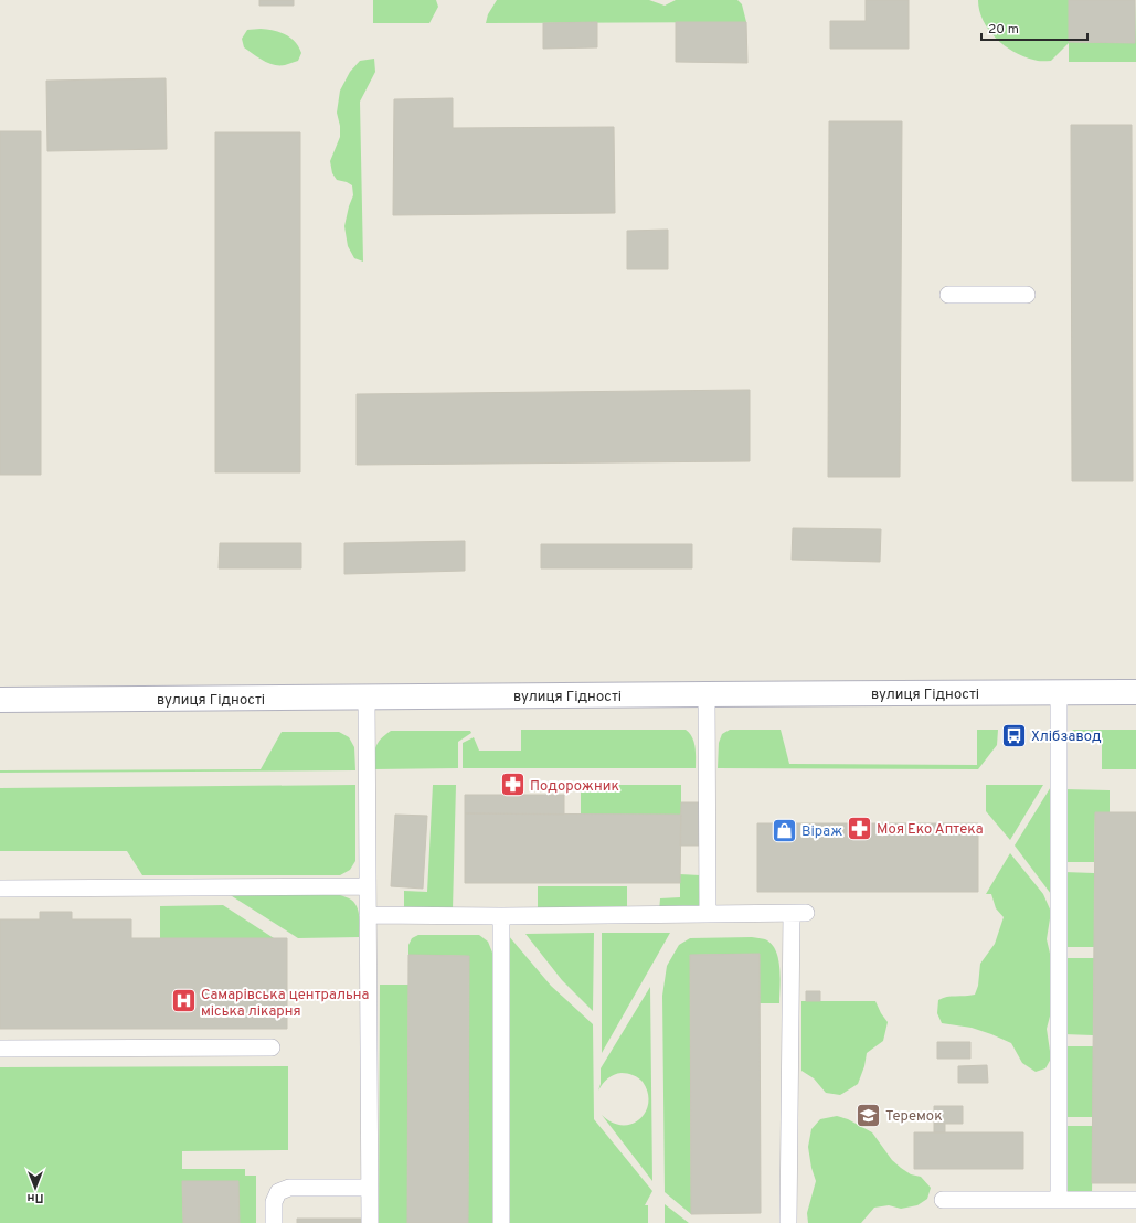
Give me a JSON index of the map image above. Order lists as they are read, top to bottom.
{
  "streets": {
    "main road": ["вулиця Гідності"]
  },
  "places": {
    "bus stop": ["Хлібзавод"],
    "pharmacy": ["Подорожник", "Моя Еко Аптека"],
    "shop": ["Віраж"],
    "hospital": ["Самарівська центральна міська лікарня"],
    "school or university": ["Теремок"]
  },
  "scale_bar": "20 m",
  "north": "bottom"
}
